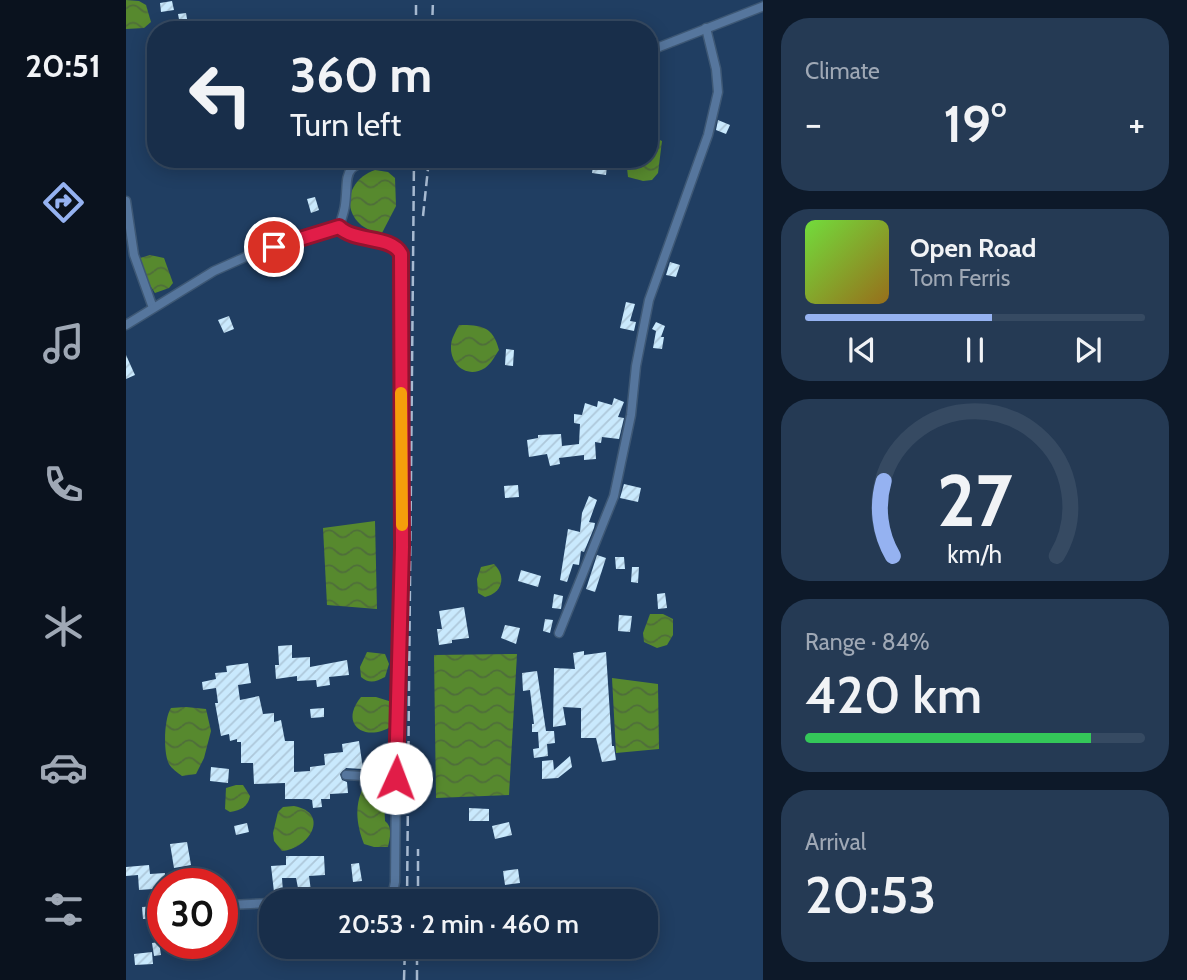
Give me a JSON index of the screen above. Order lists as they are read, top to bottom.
{
  "page": {
    "tabs": "20:51",
    "tile": [
      "Climate",
      ["Range · 84%", "420 km"],
      ["Arrival", "20:53"]
    ],
    "turn": ["360 m", "Turn left"],
    "heat": ["−", "19°", "+"],
    "song": ["Open Road", "Tom Ferris"],
    "limit": "30",
    "trip": "20:53 · 2 min · 460 m",
    "gauge": ["27", "km/h"]
  }
}
